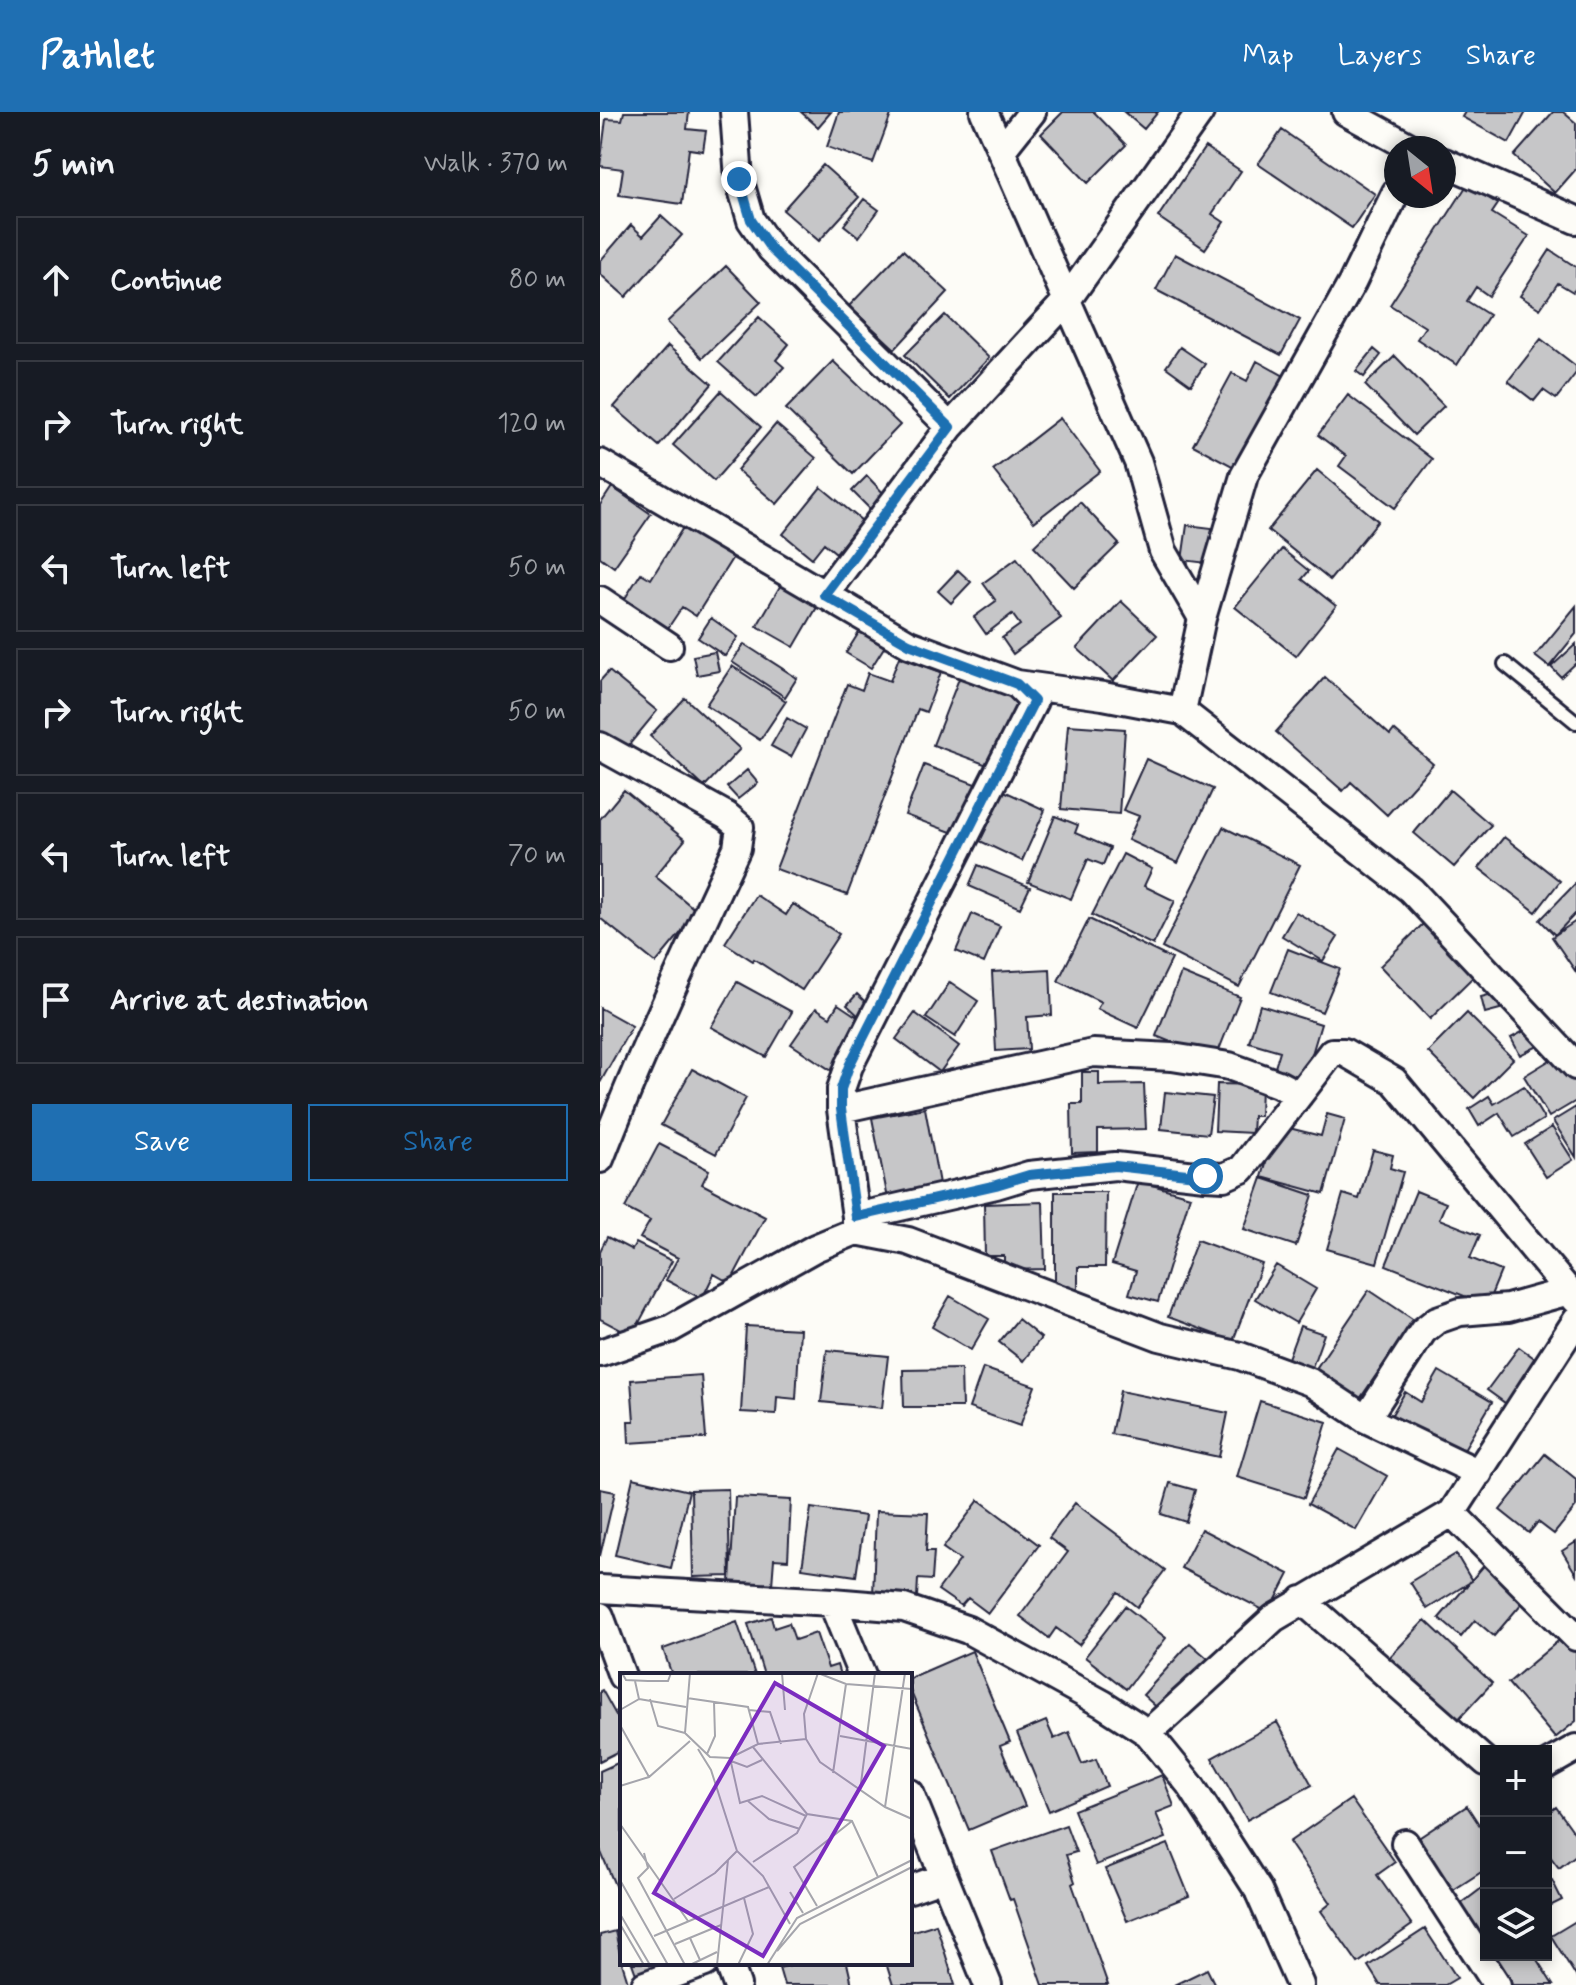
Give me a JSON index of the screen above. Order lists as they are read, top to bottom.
{
  "north": "bottom right",
  "page": {
    "header": "Pathlet",
    "nav": ["Map", "Layers", "Share"],
    "heading": ["5 min", "Walk · 370 m"],
    "list": [
      ["Continue", "80 m"],
      ["Turn right", "120 m"],
      ["Turn left", "50 m"],
      ["Turn right", "50 m"],
      ["Turn left", "70 m"],
      "Arrive at destination"
    ],
    "buttons": ["Save", "Share"],
    "map_buttons": ["+", "−"]
  }
}
